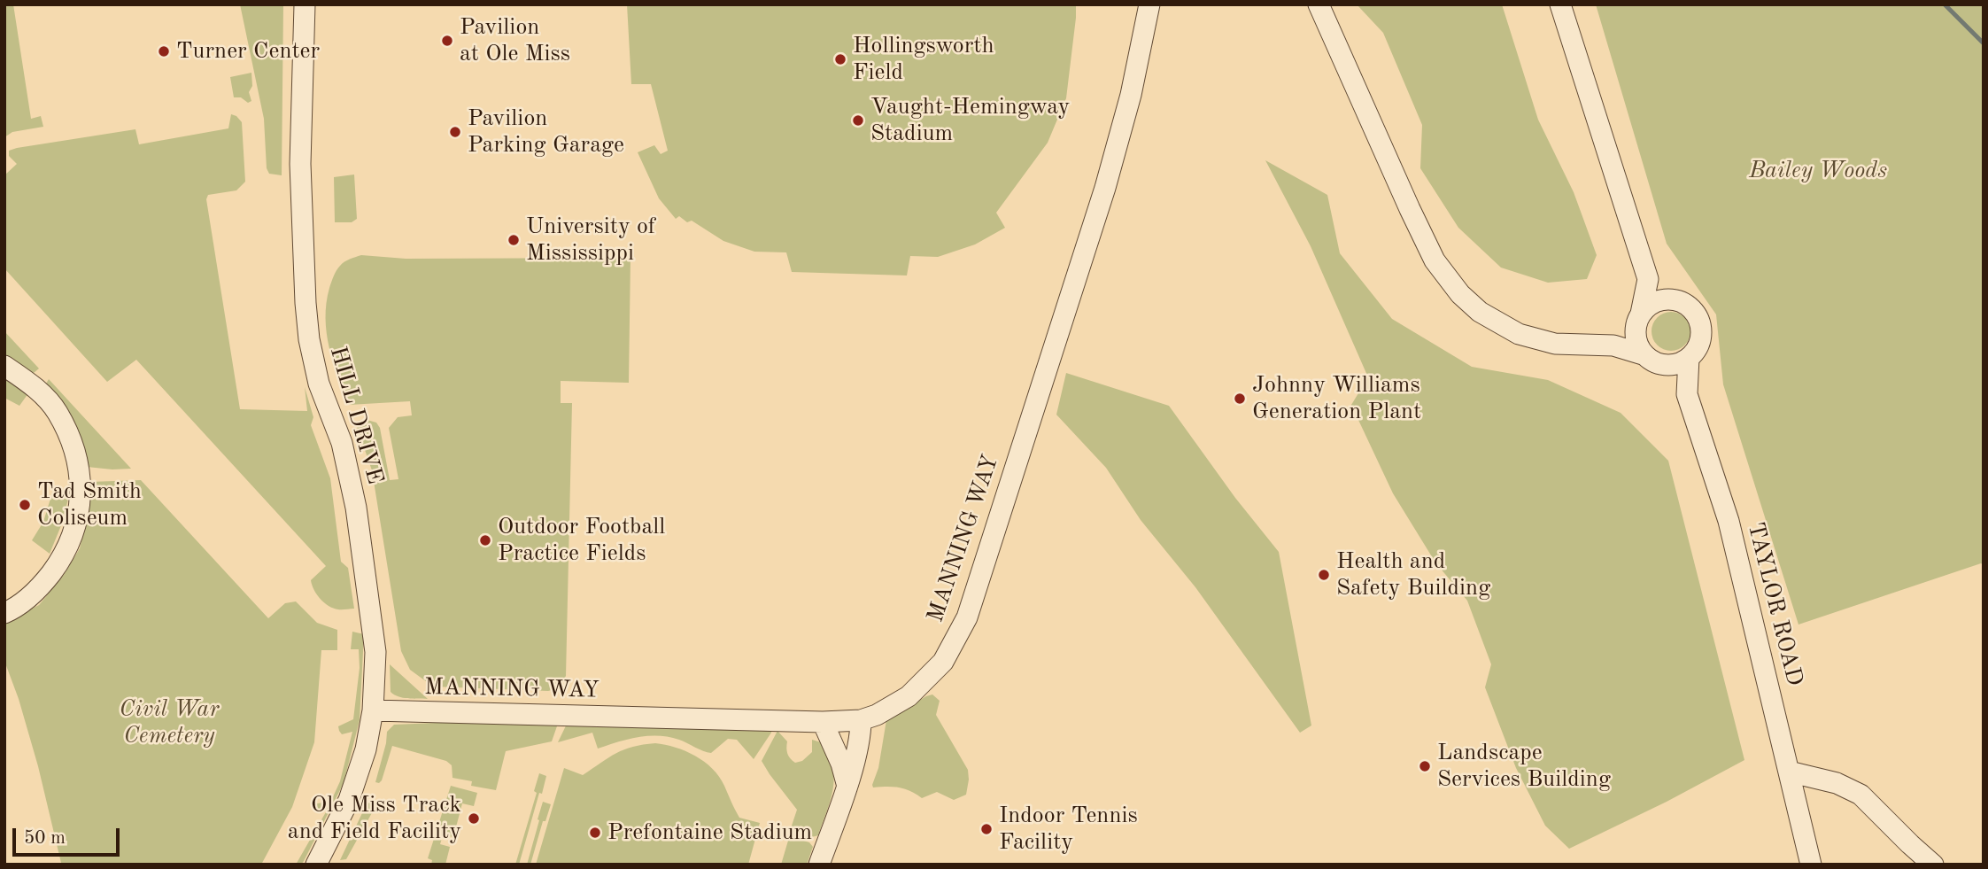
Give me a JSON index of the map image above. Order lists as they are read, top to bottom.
{
  "streets": {
    "street": ["HILL DRIVE", "MANNING WAY", "TAYLOR ROAD"]
  },
  "crossings": [
    ["HILL DRIVE", "MANNING WAY"]
  ],
  "parks": ["Bailey Woods", "Civil War Cemetery"],
  "places": [
    "Pavilion at Ole Miss",
    "Turner Center",
    "Hollingsworth Field",
    "Vaught-Hemingway Stadium",
    "Pavilion Parking Garage",
    "University of Mississippi",
    "Johnny Williams Generation Plant",
    "Tad Smith Coliseum",
    "Outdoor Football Practice Fields",
    "Health and Safety Building",
    "Landscape Services Building",
    "Ole Miss Track and Field Facility",
    "Indoor Tennis Facility",
    "Prefontaine Stadium"
  ],
  "scale_bar": "50 m"
}
